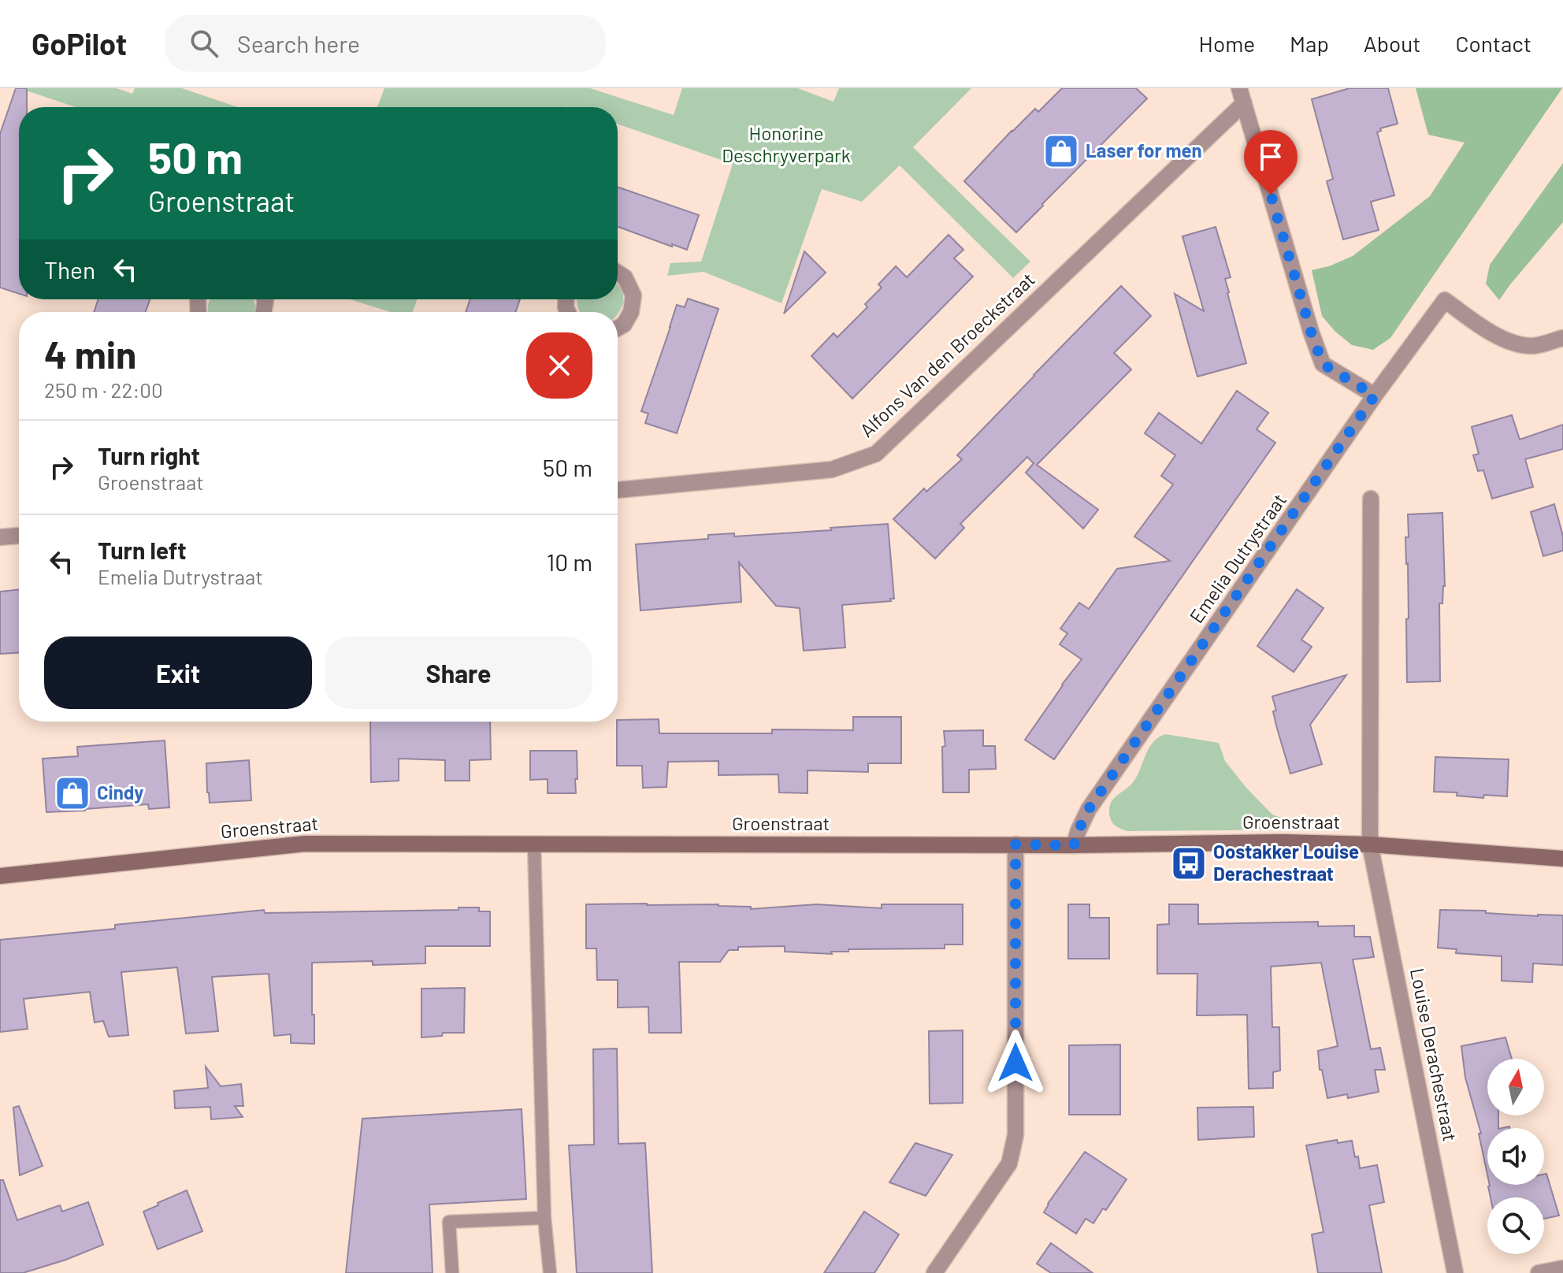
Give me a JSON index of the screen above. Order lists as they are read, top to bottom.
{
  "streets": {
    "street": [
      "Alfons Van den Broeckstraat",
      "Emelia Dutrystraat",
      "Groenstraat",
      "Louise Derachestraat"
    ]
  },
  "crossings": [
    ["Emelia Dutrystraat", "Groenstraat"],
    ["Groenstraat", "Louise Derachestraat"]
  ],
  "parks": ["Honorine Deschryverpark"],
  "places": {
    "shop": ["Laser for men", "Cindy"],
    "bus stop": ["Oostakker Louise Derachestraat"]
  },
  "north": "top",
  "page": {
    "header": "GoPilot",
    "search": "Search here",
    "nav": [
      "Home",
      "Map",
      "About",
      "Contact"
    ],
    "turn": ["50 m", "Groenstraat"],
    "then": "Then",
    "heading": ["4 min", "250 m · 22:00"],
    "list": [
      {
        "name": "Turn right",
        "note": "Groenstraat",
        "value": "50 m"
      },
      {
        "name": "Turn left",
        "note": "Emelia Dutrystraat",
        "value": "10 m"
      }
    ],
    "buttons": ["Exit", "Share"]
  }
}
